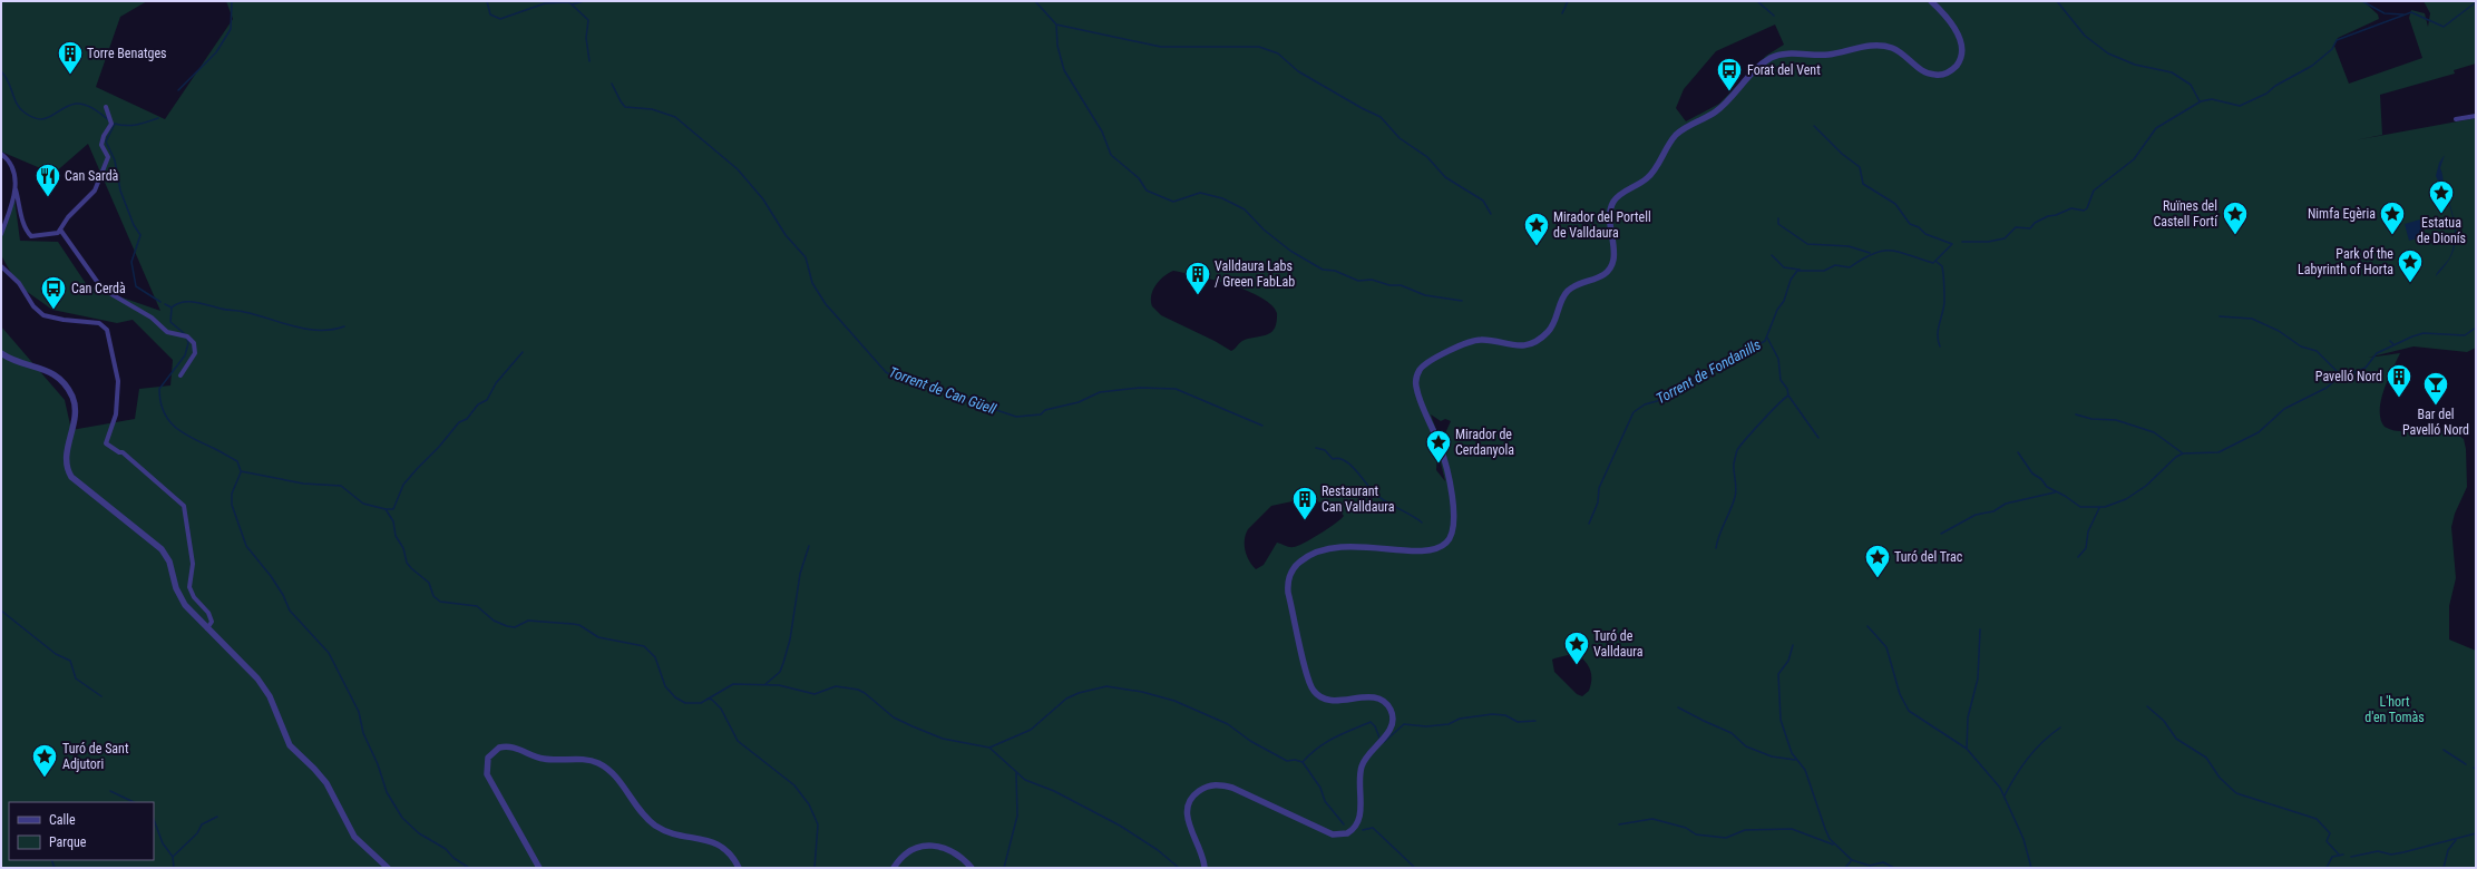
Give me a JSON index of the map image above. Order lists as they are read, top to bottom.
{
  "water": ["Torrent de Fondanills", "Torrent de Can Güell"],
  "parks": ["L'hort d'en Tomàs"],
  "places": {
    "building": [
      "Torre Benatges",
      "Valldaura Labs / Green FabLab",
      "Pavelló Nord",
      "Restaurant Can Valldaura"
    ],
    "bus stop": ["Forat del Vent", "Can Cerdà"],
    "restaurant": ["Can Sardà"],
    "place": [
      "Estatua de Dionís",
      "Ruïnes del Castell Fortí",
      "Nimfa Egèria",
      "Mirador del Portell de Valldaura",
      "Park of the Labyrinth of Horta",
      "Mirador de Cerdanyola",
      "Turó del Trac",
      "Turó de Valldaura",
      "Turó de Sant Adjutori"
    ],
    "bar": ["Bar del Pavelló Nord"]
  },
  "legend": ["Calle", "Parque"]
}
